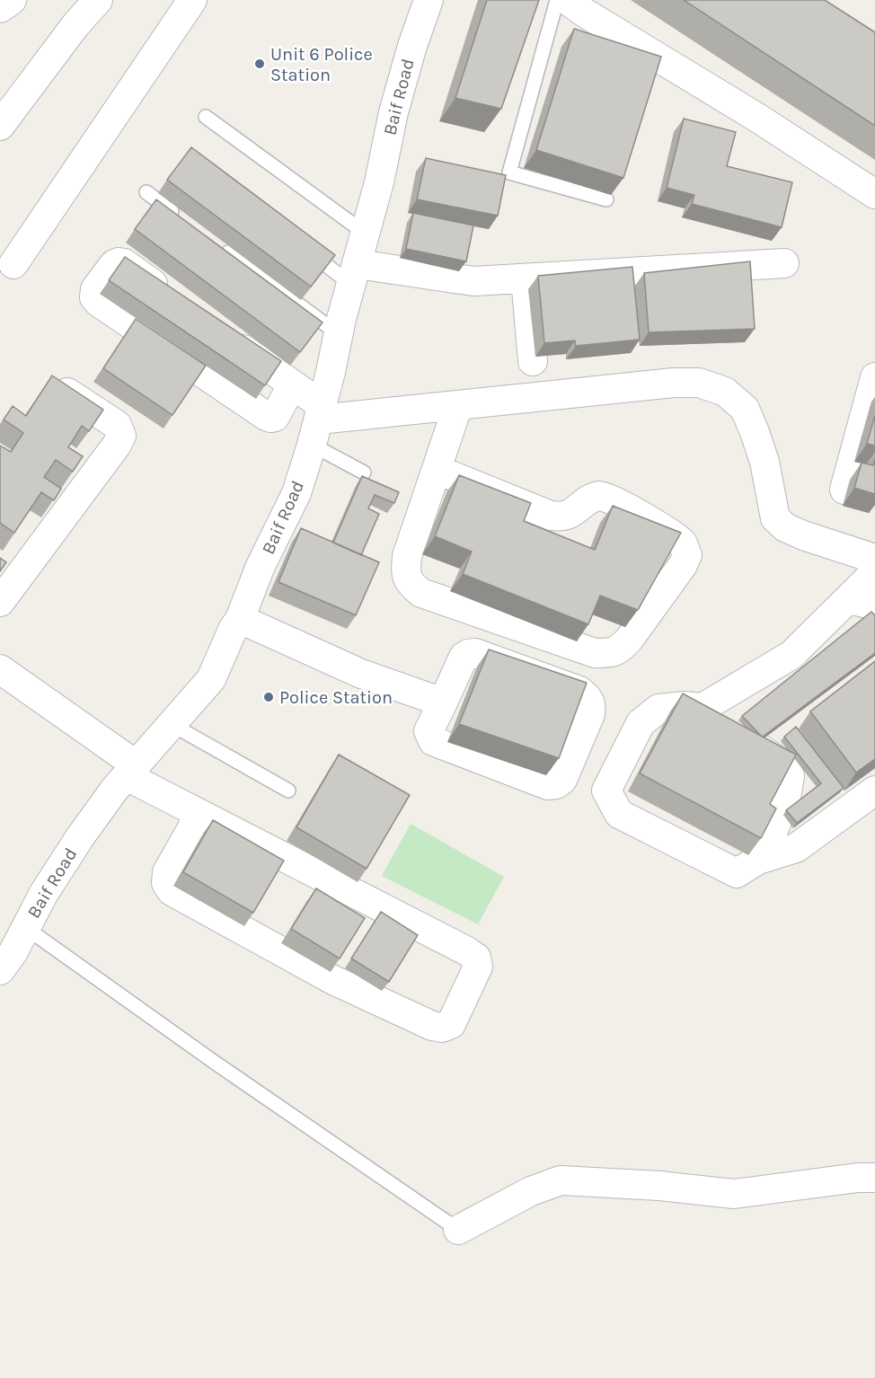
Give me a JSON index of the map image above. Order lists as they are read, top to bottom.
{
  "streets": {
    "street": ["Baif Road"]
  },
  "places": ["Unit 6 Police Station", "Police Station"]
}
